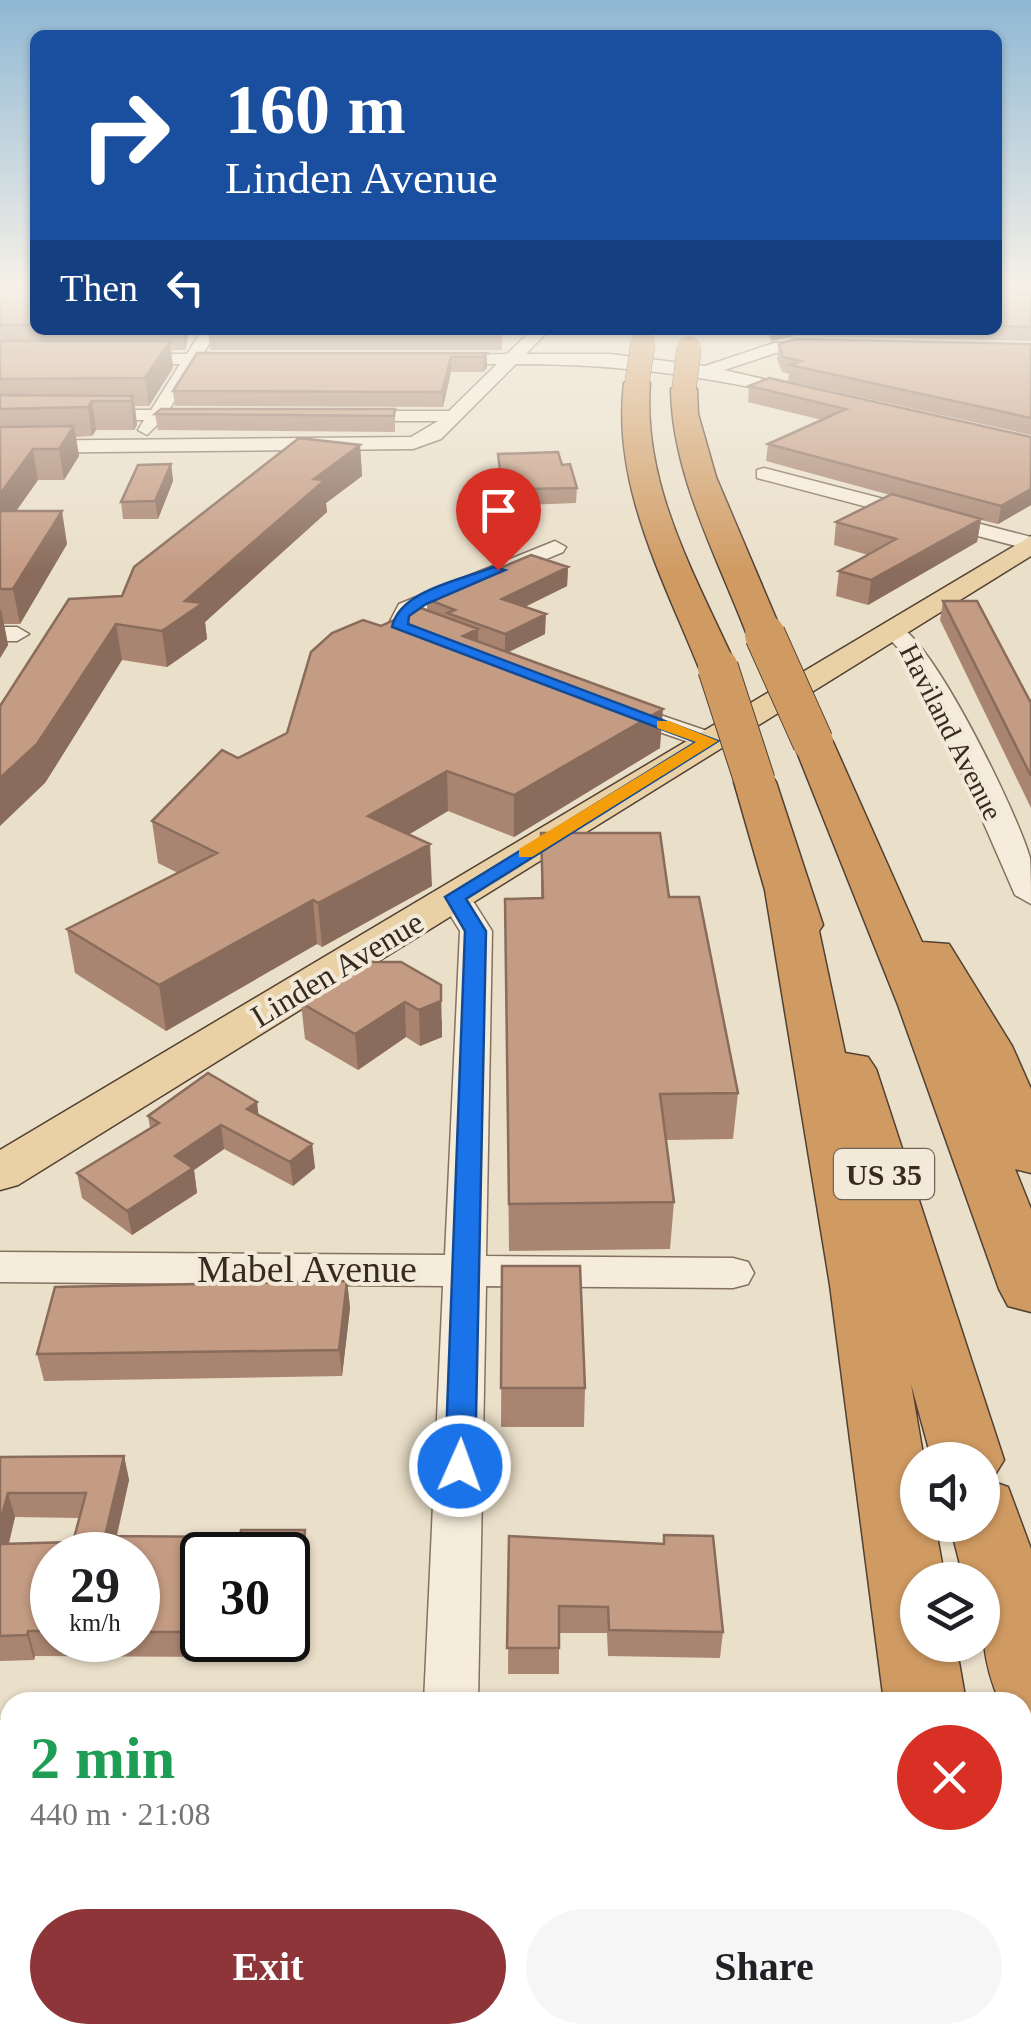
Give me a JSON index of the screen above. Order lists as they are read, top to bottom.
{
  "streets": {
    "highway": ["US 35"],
    "main road": ["Linden Avenue"],
    "street": ["Haviland Avenue", "Mabel Avenue"]
  },
  "crossings": [
    ["Haviland Avenue", "Linden Avenue"]
  ],
  "page": {
    "turn": ["160 m", "Linden Avenue"],
    "then": "Then",
    "speed": "29 km/h",
    "limit": "30",
    "heading": ["2 min", "440 m · 21:08"],
    "buttons": ["Exit", "Share"]
  }
}
